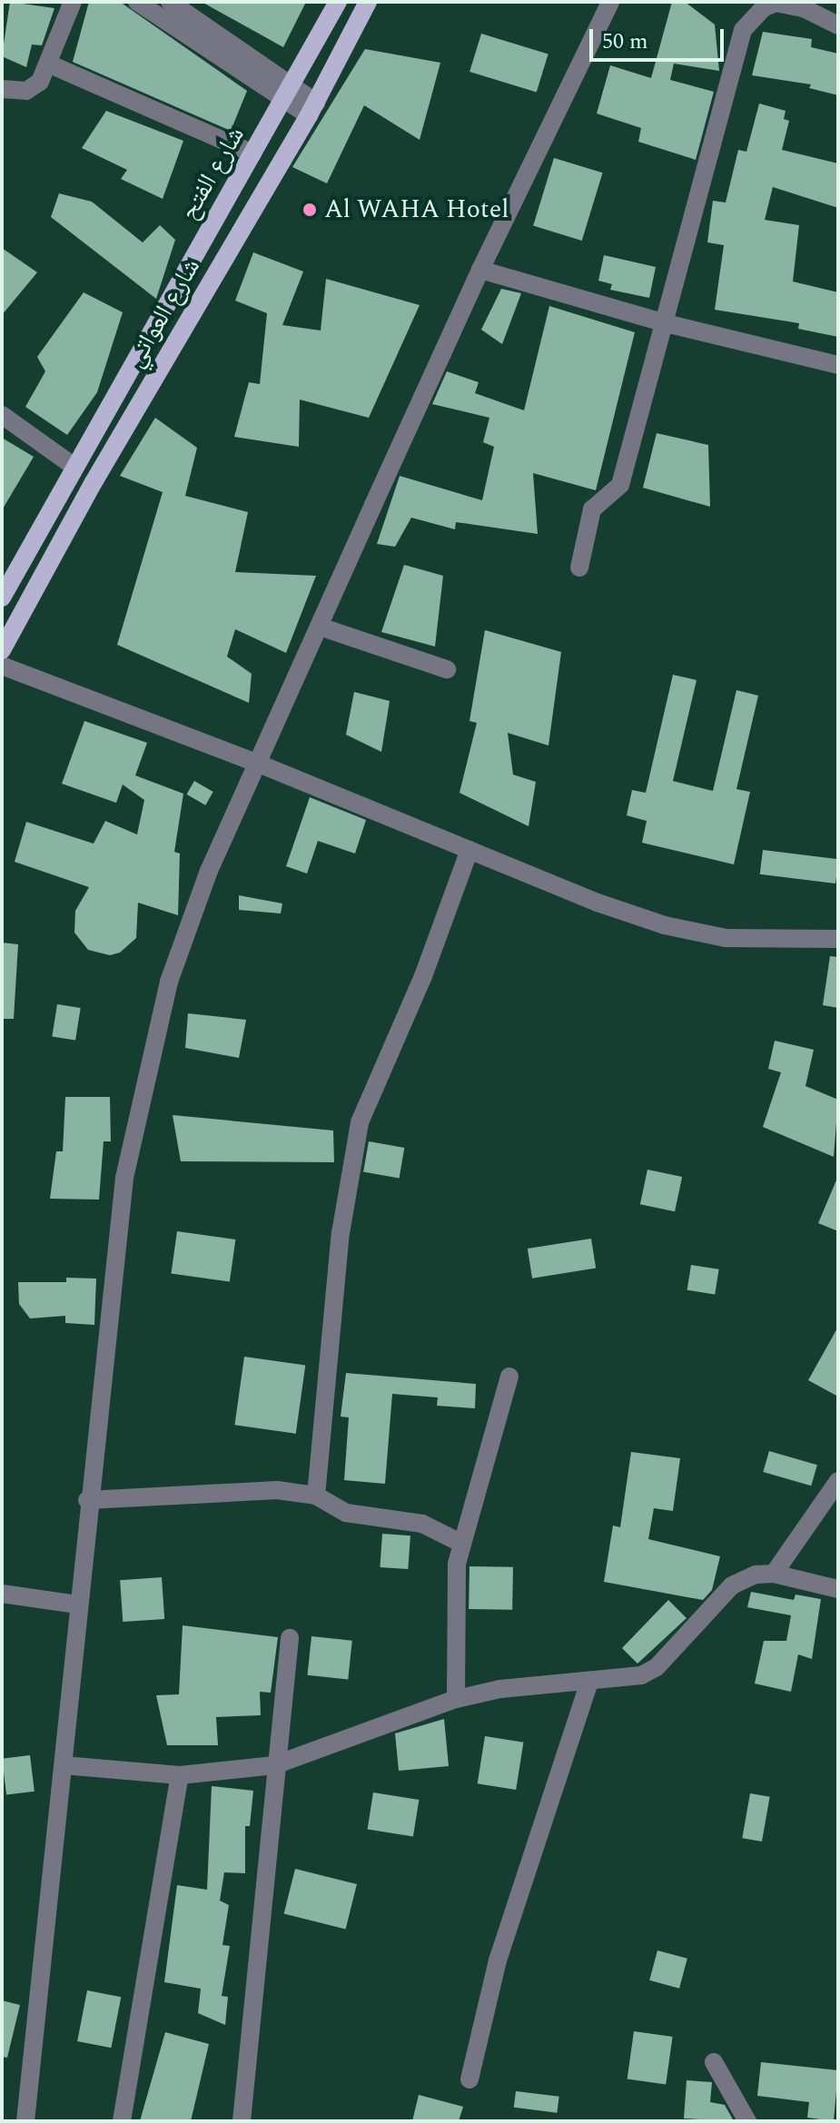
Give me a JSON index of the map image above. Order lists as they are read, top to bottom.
{
  "streets": {
    "main road": ["شارع الفتح", "شارع العواتي"]
  },
  "places": ["Al WAHA Hotel"],
  "scale_bar": "50 m"
}
